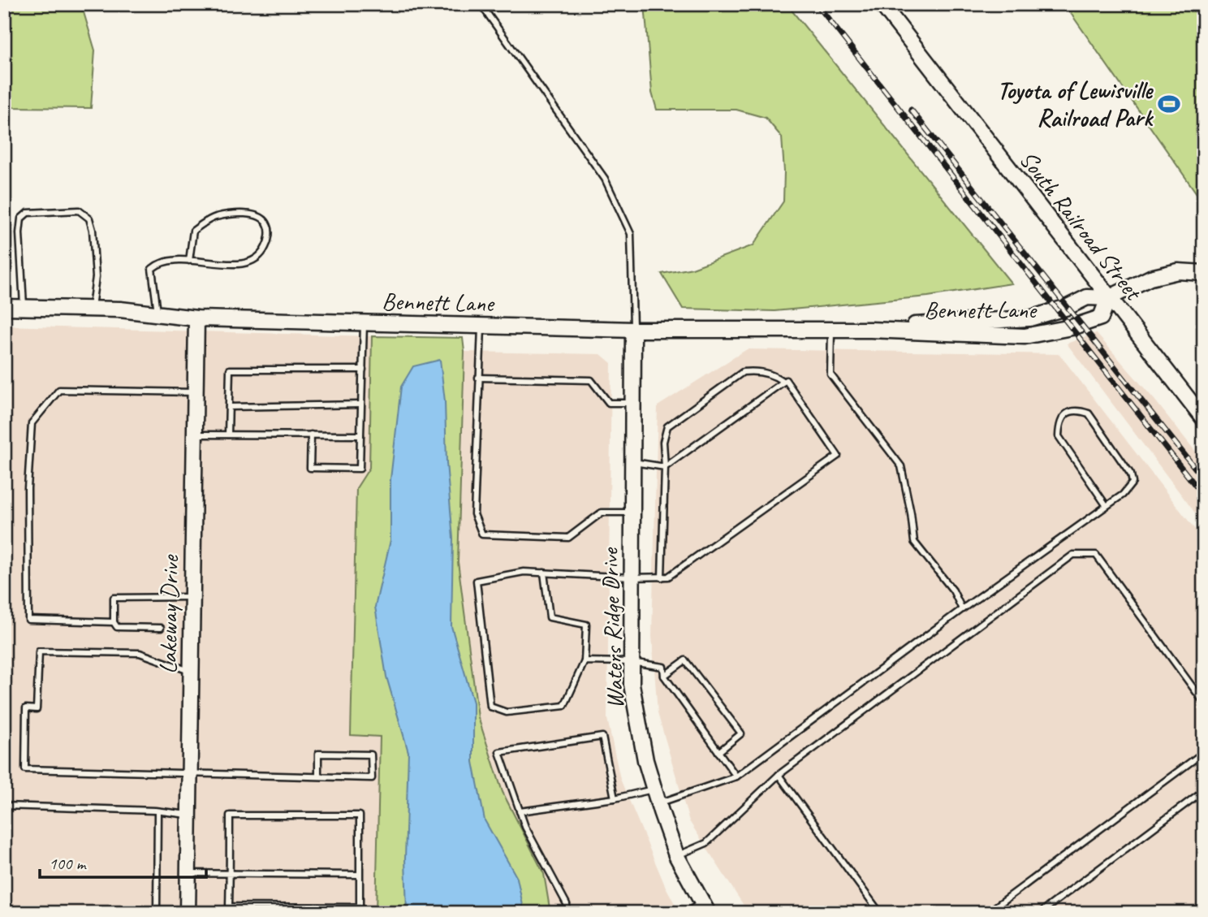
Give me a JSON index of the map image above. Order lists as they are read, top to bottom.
{
  "streets": {
    "street": [
      "South Railroad Street",
      "Bennett Lane",
      "Lakeway Drive",
      "Waters Ridge Drive"
    ]
  },
  "crossings": [
    ["South Railroad Street", "Bennett Lane"],
    ["Bennett Lane", "Lakeway Drive"],
    ["Bennett Lane", "Waters Ridge Drive"]
  ],
  "places": {
    "sports": ["Toyota of Lewisville Railroad Park"]
  },
  "scale_bar": "100 m"
}
